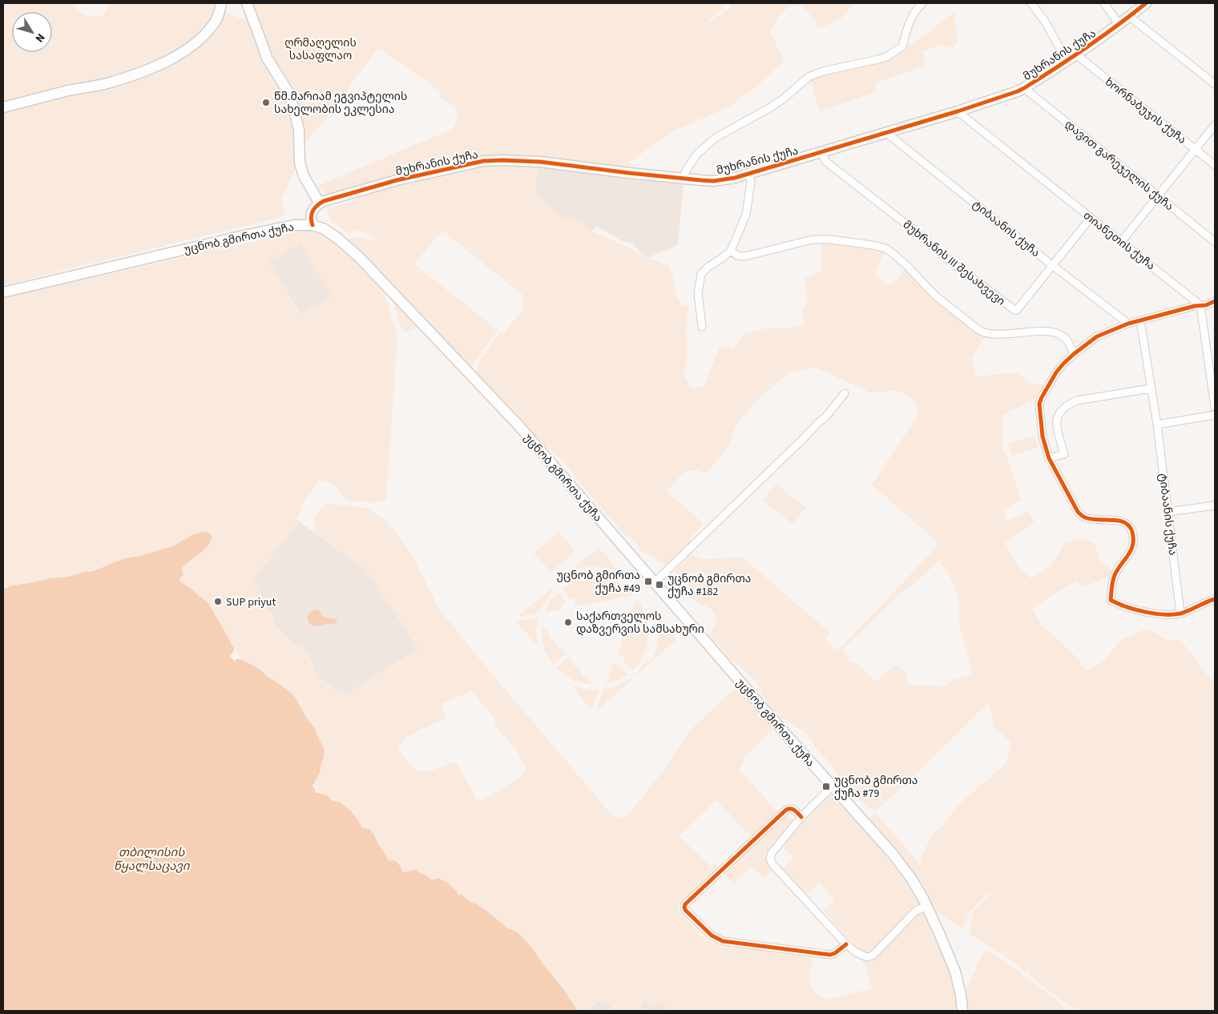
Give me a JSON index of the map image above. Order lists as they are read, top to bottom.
{
  "streets": {
    "street": [
      "მუხრანის ქუჩა",
      "ხორნაბუჯის ქუჩა",
      "დავით გარეჯელის ქუჩა",
      "ტიბაანის ქუჩა",
      "უცნობ გმირთა ქუჩა",
      "თიანეთის ქუჩა",
      "მუხრანის III შესახვევი"
    ]
  },
  "crossings": [
    ["მუხრანის ქუჩა", "ხორნაბუჯის ქუჩა"],
    ["მუხრანის ქუჩა", "დავით გარეჯელის ქუჩა"],
    ["მუხრანის ქუჩა", "ტიბაანის ქუჩა"],
    ["მუხრანის ქუჩა", "თიანეთის ქუჩა"],
    ["მუხრანის ქუჩა", "მუხრანის III შესახვევი"],
    ["ტიბაანის ქუჩა", "მუხრანის III შესახვევი"],
    ["თიანეთის ქუჩა", "მუხრანის III შესახვევი"]
  ],
  "water": ["თბილისის წყალსაცავი"],
  "parks": ["ღრმაღელის სასაფლაო"],
  "places": {
    "other": ["წმ.მარიამ ეგვიპტელის სახელობის ეკლესია", "SUP priyut", "საქართველოს დაზვერვის სამსახური"],
    "transit": ["უცნობ გმირთა ქუჩა #49", "უცნობ გმირთა ქუჩა #182", "უცნობ გმირთა ქუჩა #79"]
  },
  "north": "bottom right"
}
